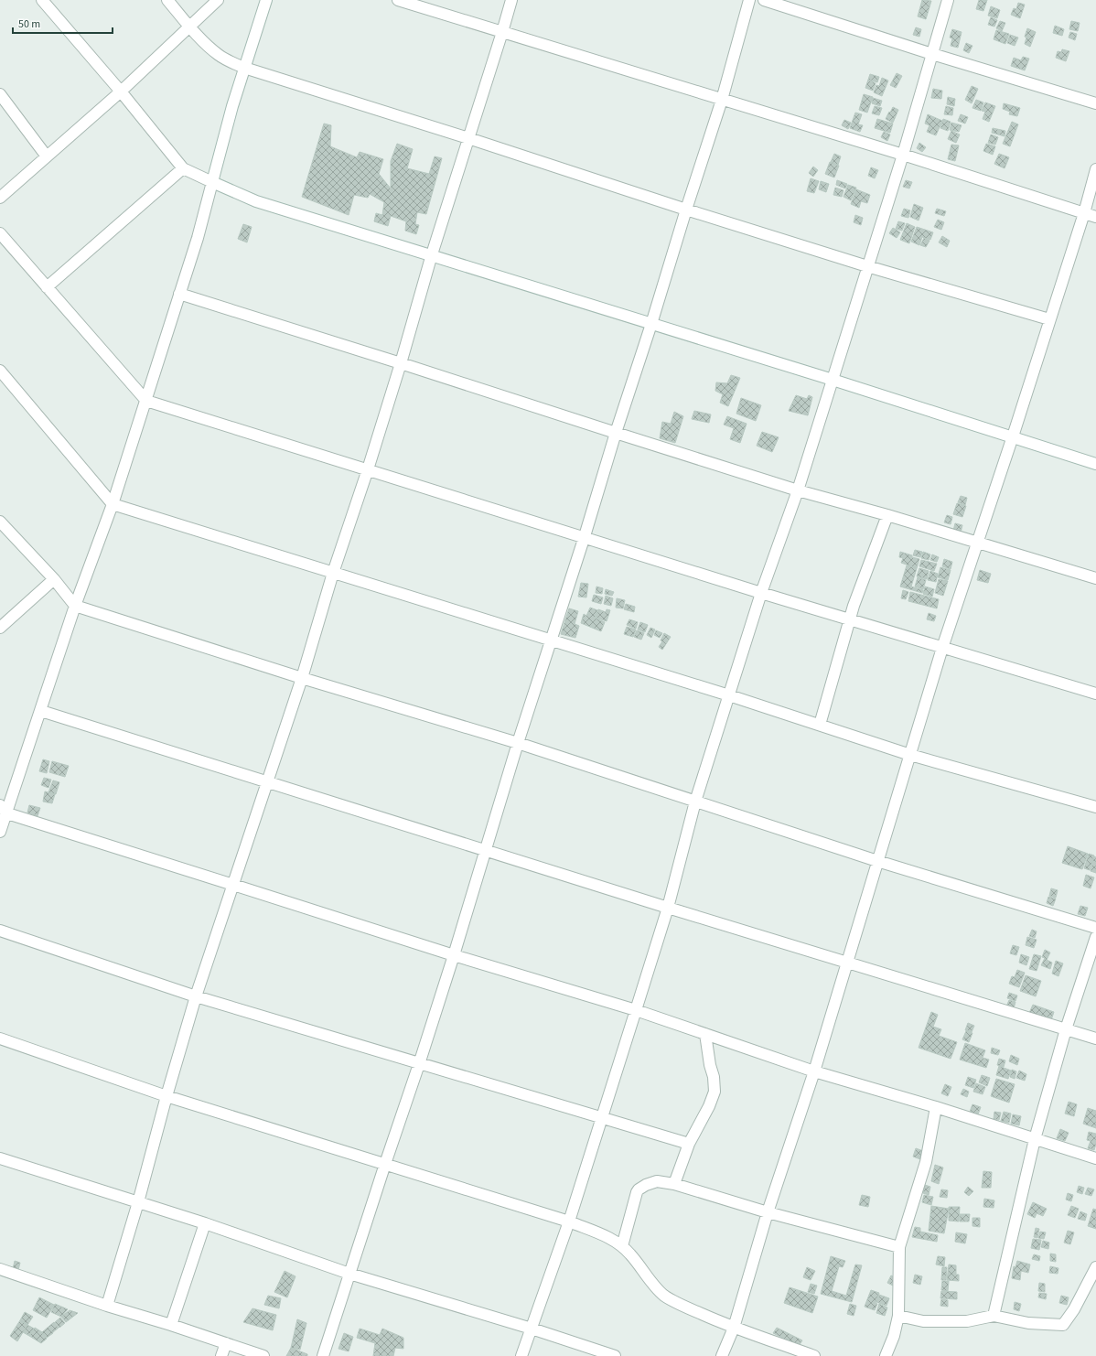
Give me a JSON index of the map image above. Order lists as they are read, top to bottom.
{
  "scale_bar": "50 m"
}
